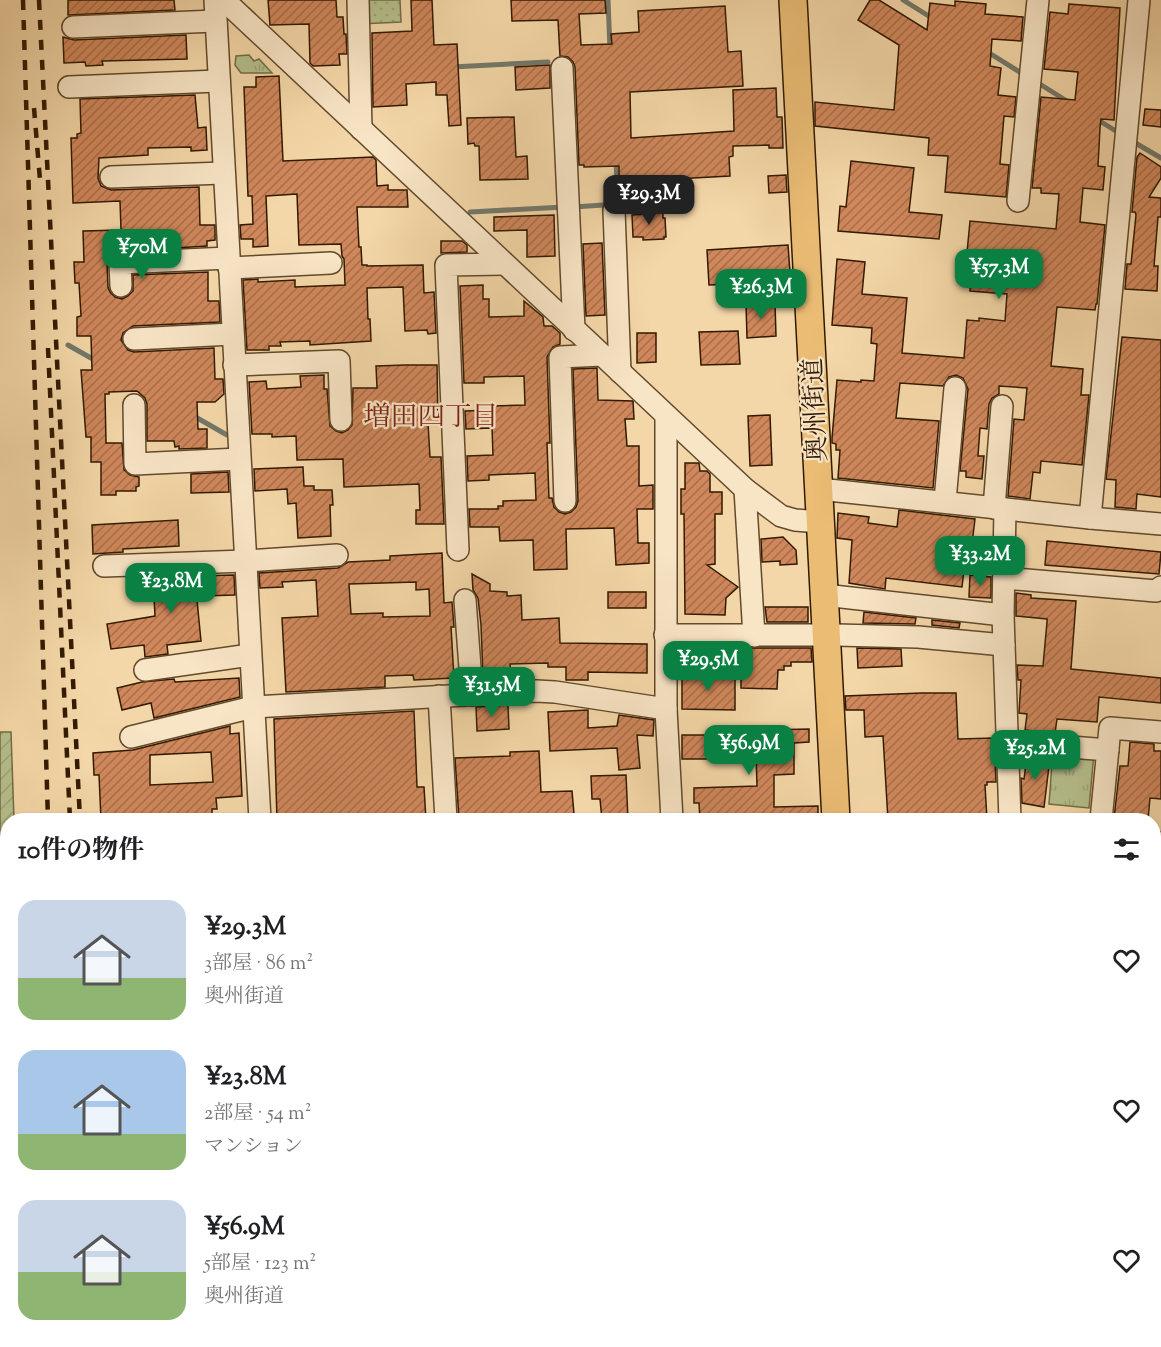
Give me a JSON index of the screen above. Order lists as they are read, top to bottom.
{
  "streets": {
    "main road": ["奥州街道"]
  },
  "districts": ["増田四丁目"],
  "page": {
    "price": [
      "¥29.3M",
      "¥70M",
      "¥57.3M",
      "¥26.3M",
      "¥33.2M",
      "¥23.8M",
      "¥29.5M",
      "¥31.5M",
      "¥56.9M",
      "¥25.2M"
    ],
    "heading": "10件の物件",
    "list": [
      {
        "name": "¥29.3M",
        "note": "3部屋 · 86 m² · 奥州街道"
      },
      {
        "name": "¥23.8M",
        "note": "2部屋 · 54 m² · マンション"
      },
      {
        "name": "¥56.9M",
        "note": "5部屋 · 123 m² · 奥州街道"
      }
    ]
  }
}
